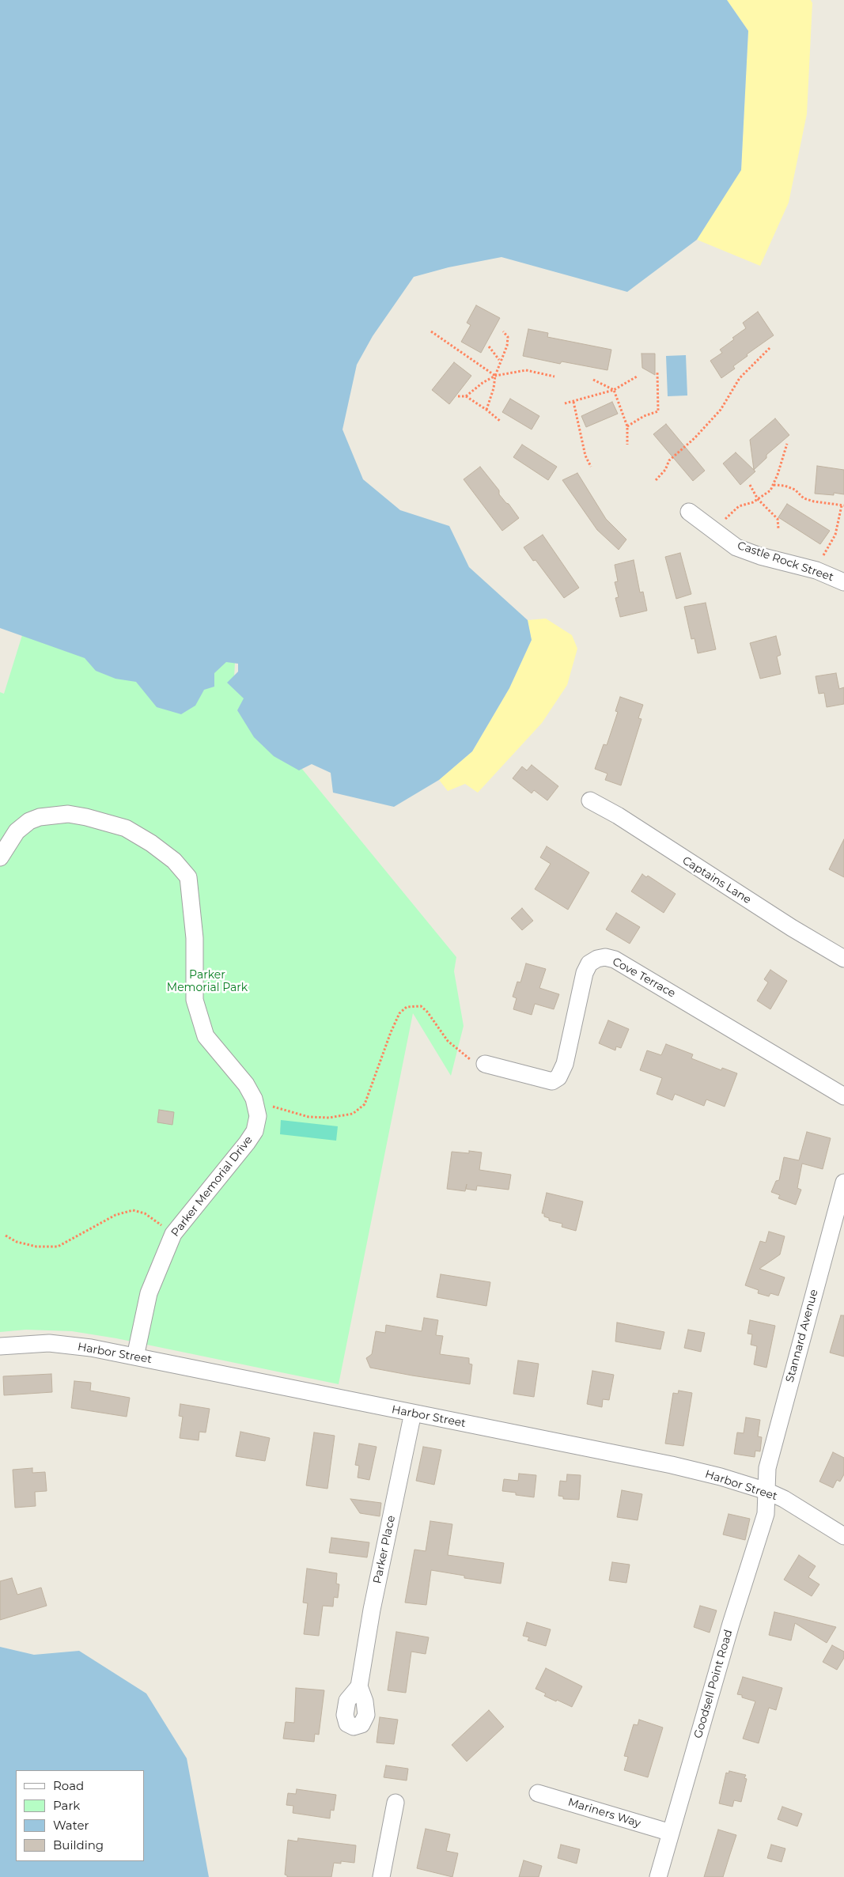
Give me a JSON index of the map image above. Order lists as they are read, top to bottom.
{
  "streets": {
    "street": [
      "Castle Rock Street",
      "Captains Lane",
      "Cove Terrace",
      "Parker Memorial Drive",
      "Stannard Avenue",
      "Harbor Street",
      "Parker Place",
      "Goodsell Point Road",
      "Mariners Way"
    ]
  },
  "crossings": [
    ["Parker Memorial Drive", "Harbor Street"],
    ["Stannard Avenue", "Harbor Street"],
    ["Stannard Avenue", "Goodsell Point Road"],
    ["Harbor Street", "Parker Place"],
    ["Harbor Street", "Goodsell Point Road"],
    ["Goodsell Point Road", "Mariners Way"]
  ],
  "parks": ["Parker Memorial Park"],
  "legend": [
    "Road",
    "Park",
    "Water",
    "Building"
  ]
}
